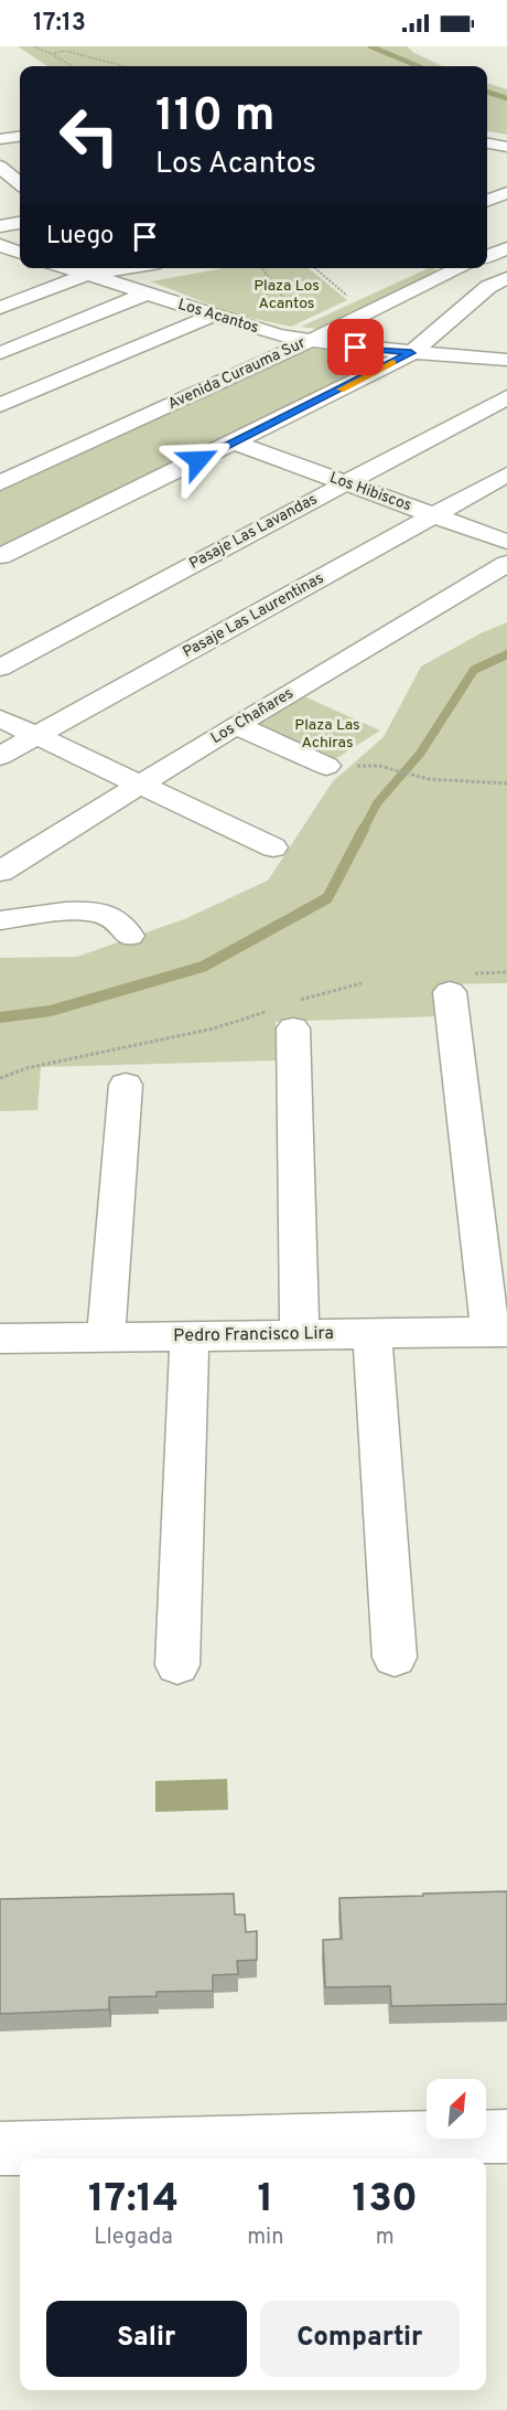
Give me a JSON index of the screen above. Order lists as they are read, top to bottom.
{
  "streets": {
    "street": [
      "Los Acantos",
      "Avenida Curauma Sur",
      "Los Hibiscos",
      "Pasaje Las Lavandas",
      "Pasaje Las Laurentinas",
      "Los Chañares",
      "Pedro Francisco Lira"
    ]
  },
  "crossings": [
    ["Los Acantos", "Avenida Curauma Sur"],
    ["Los Hibiscos", "Pasaje Las Lavandas"],
    ["Los Hibiscos", "Pasaje Las Laurentinas"],
    ["Los Hibiscos", "Los Chañares"]
  ],
  "parks": ["Plaza Los Acantos", "Plaza Las Achiras"],
  "north": "top right",
  "page": {
    "status": "17:13",
    "turn": ["110 m", "Los Acantos"],
    "then": "Luego",
    "eta": [
      "17:14",
      "Llegada",
      "1",
      "min",
      "130",
      "m"
    ],
    "buttons": ["Salir", "Compartir"]
  }
}
